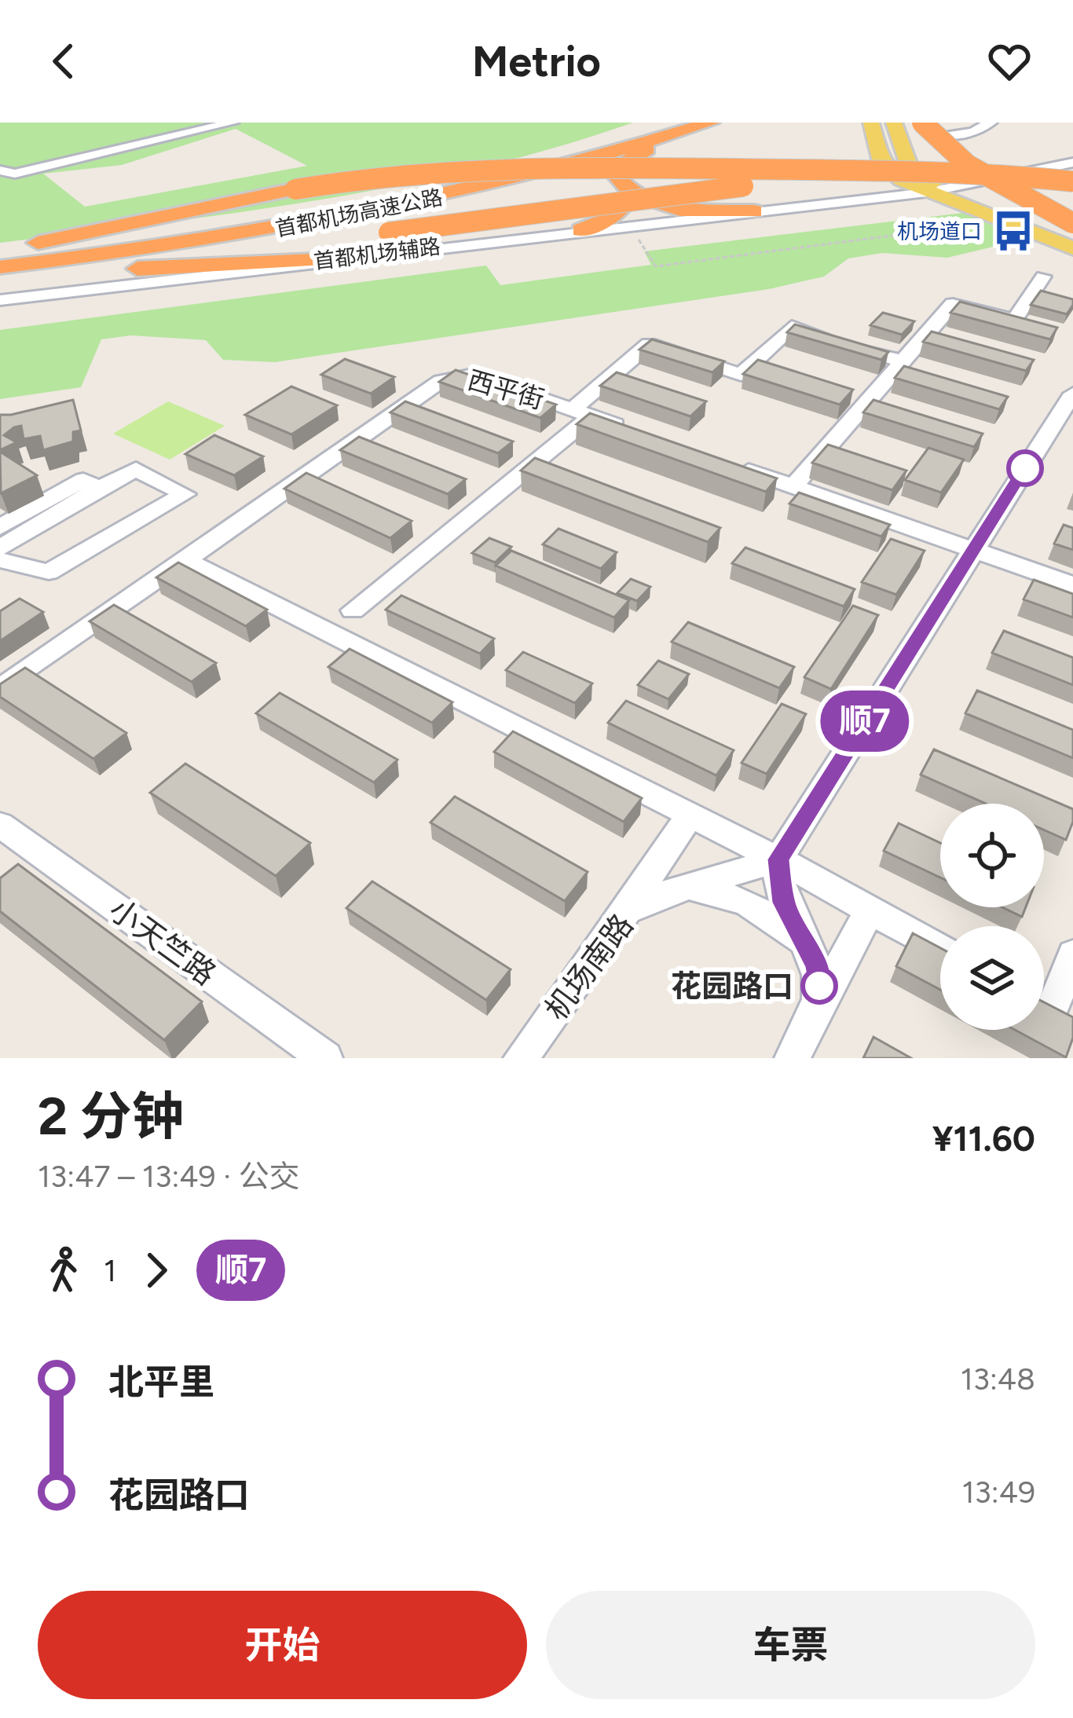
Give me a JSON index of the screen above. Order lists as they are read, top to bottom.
{
  "streets": {
    "highway": ["首都机场高速公路"],
    "street": [
      "首都机场辅路",
      "西平街",
      "小天竺路",
      "机场南路"
    ]
  },
  "places": {
    "bus stop": ["机场道口"],
    "other": ["花园路口"]
  },
  "lines": ["bus line 顺7"],
  "page": {
    "header": "Metrio",
    "on_map": "顺7",
    "heading": ["2 分钟", "13:47 – 13:49 · 公交", "¥11.60"],
    "legs": ["1", "顺7"],
    "list": [
      {
        "name": "北平里",
        "value": "13:48"
      },
      {
        "name": "花园路口",
        "value": "13:49"
      }
    ],
    "buttons": ["开始", "车票"]
  }
}
